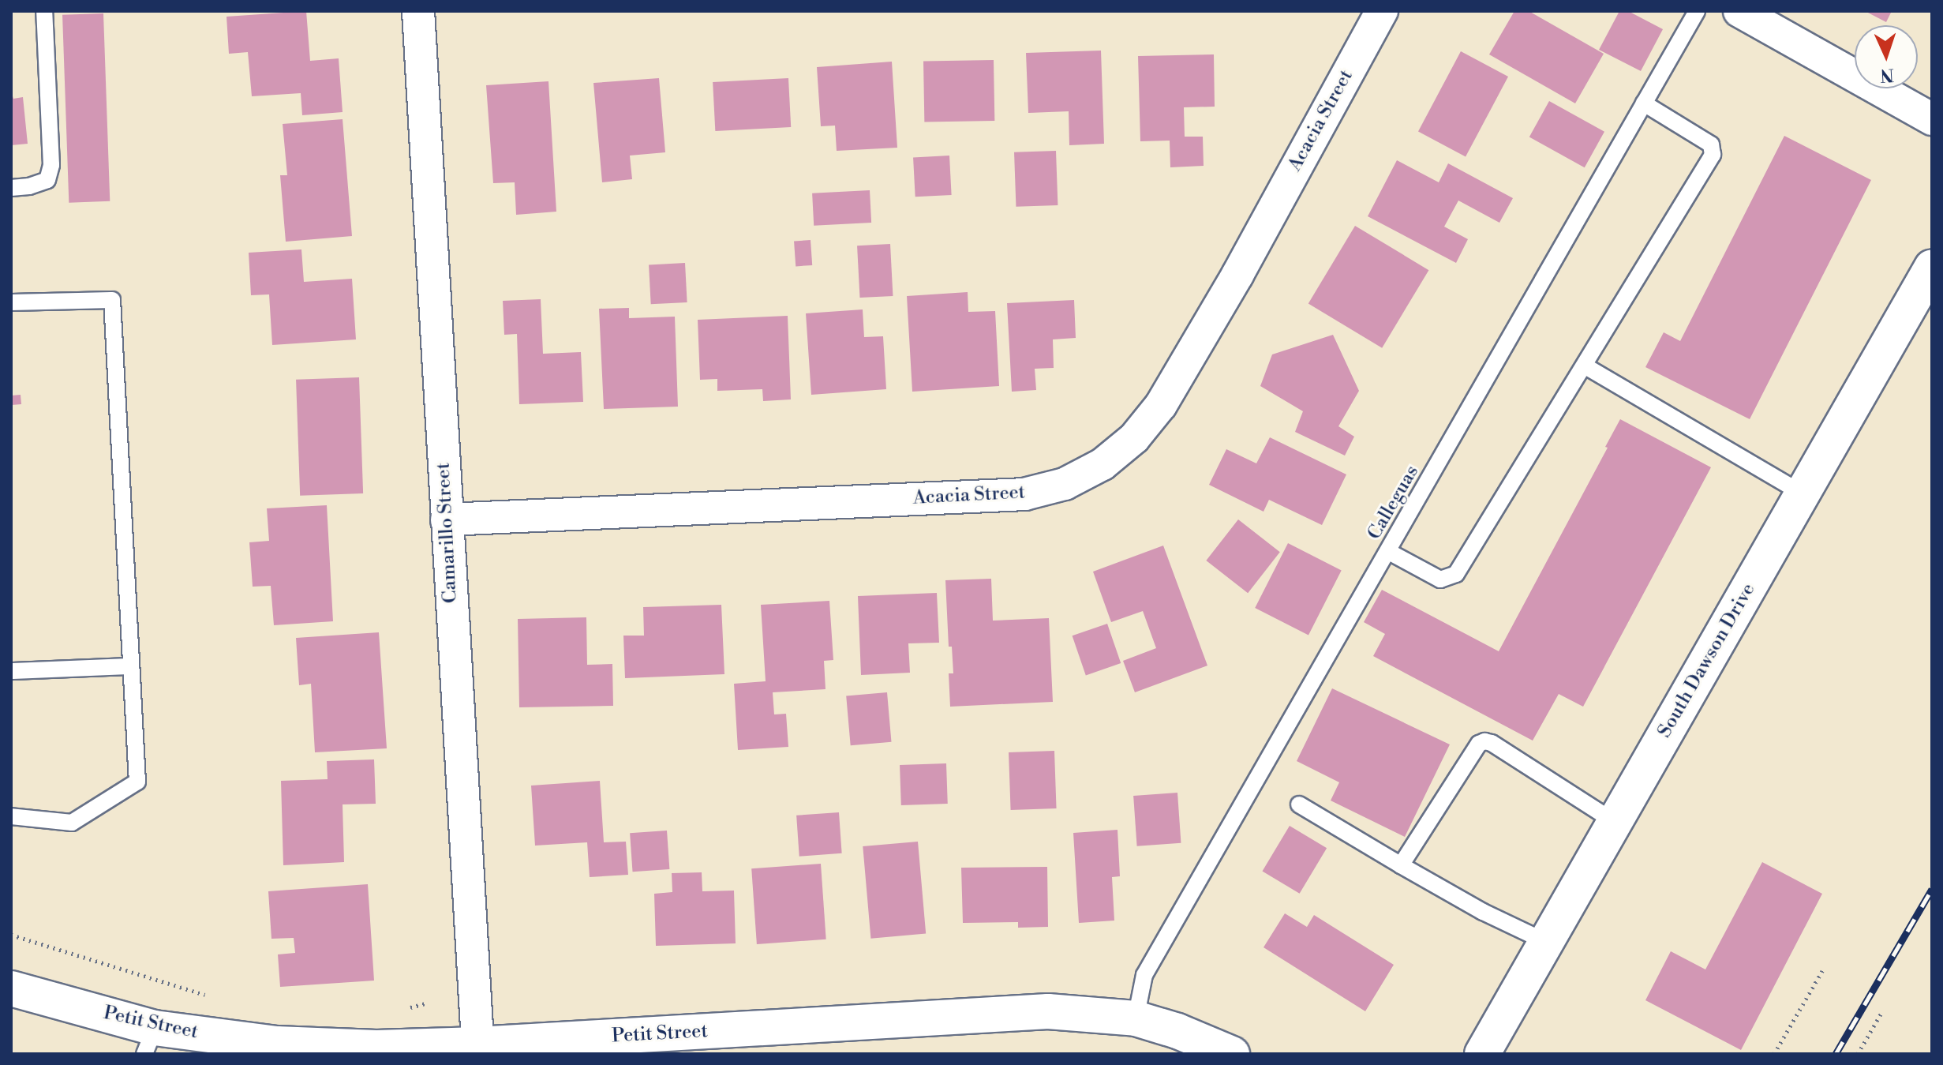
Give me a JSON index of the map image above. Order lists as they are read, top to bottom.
{
  "streets": {
    "street": [
      "Acacia Street",
      "Camarillo Street",
      "South Dawson Drive",
      "Petit Street"
    ],
    "lane": ["Calleguas"]
  },
  "crossings": [
    ["Acacia Street", "Camarillo Street"],
    ["Calleguas", "Petit Street"],
    ["Camarillo Street", "Petit Street"]
  ],
  "north": "bottom"
}
